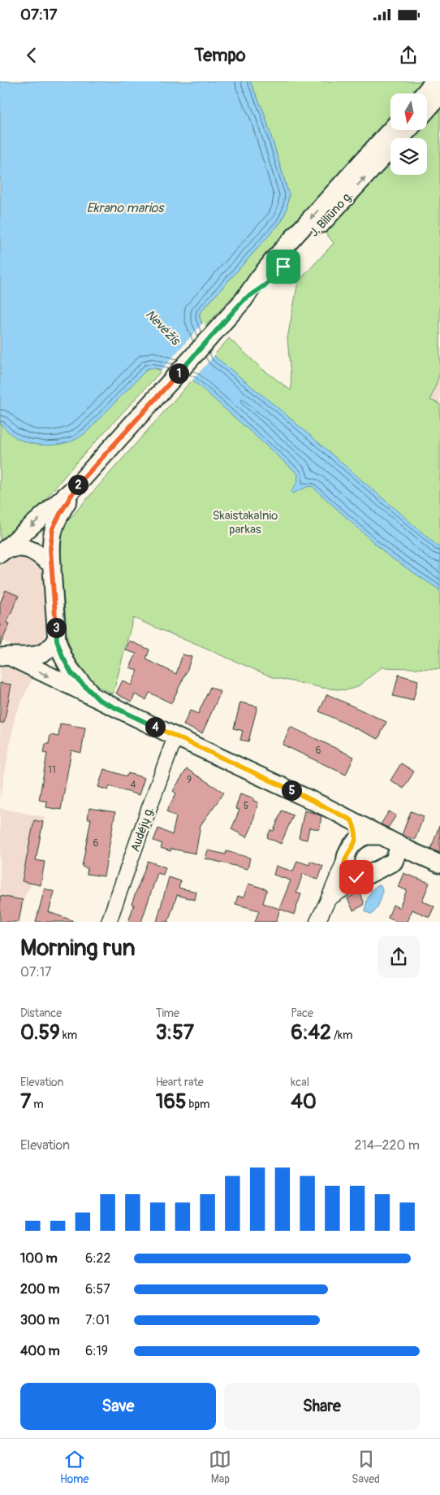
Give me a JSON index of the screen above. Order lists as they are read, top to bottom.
{
  "streets": {
    "main road": ["J. Biliūno g."],
    "street": ["Audėjų g."]
  },
  "water": ["Ekrano marios", "Nevėžis"],
  "parks": ["Skaistakalnio parkas"],
  "house_numbers": [
    "6",
    "11",
    "9",
    "4",
    "5",
    "6"
  ],
  "north": "bottom",
  "page": {
    "status": "07:17",
    "header": "Tempo",
    "pins": [
      "1",
      "2",
      "3",
      "4",
      "5"
    ],
    "heading": ["Morning run", "07:17"],
    "stats": [
      ["Distance", "0.59 km"],
      ["Time", "3:57"],
      ["Pace", "6:42 /km"],
      ["Elevation", "7 m"],
      ["Heart rate", "165 bpm"],
      ["kcal", "40"]
    ],
    "chart": ["Elevation", "214–220 m"],
    "list": [
      {
        "name": "100 m",
        "note": "6:22"
      },
      {
        "name": "200 m",
        "note": "6:57"
      },
      {
        "name": "300 m",
        "note": "7:01"
      },
      {
        "name": "400 m",
        "note": "6:19"
      }
    ],
    "buttons": ["Save", "Share"],
    "tabs": ["Home", "Map", "Saved"]
  }
}
